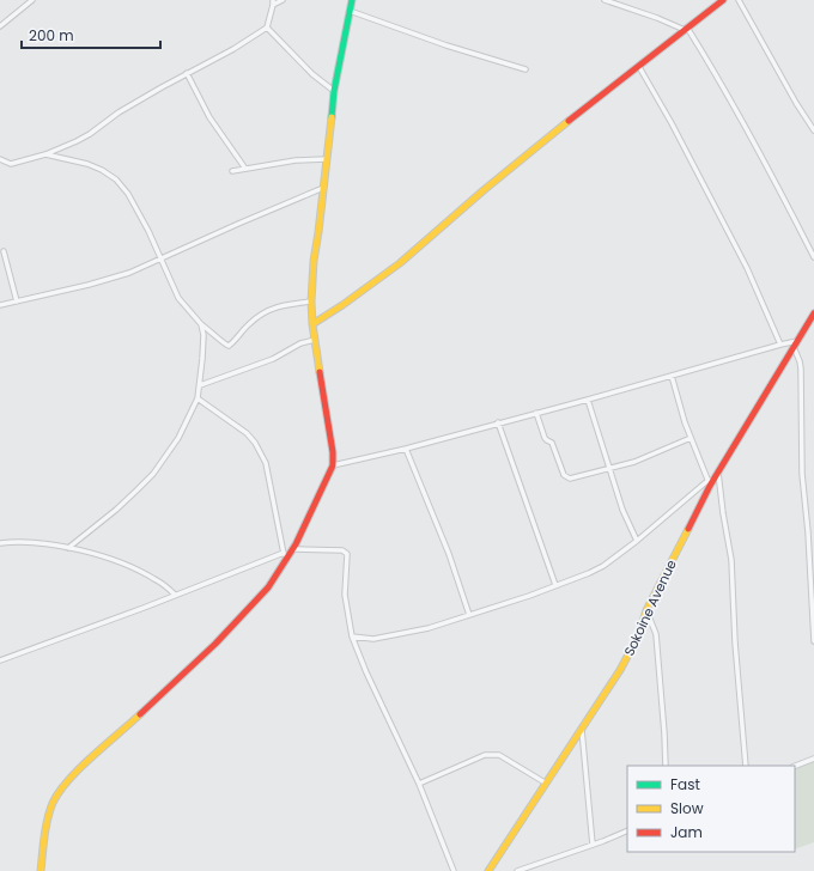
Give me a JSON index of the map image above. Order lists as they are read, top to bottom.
{
  "streets": {
    "street": ["Sokoine Avenue"]
  },
  "legend": ["Fast", "Slow", "Jam"],
  "scale_bar": "200 m"
}
